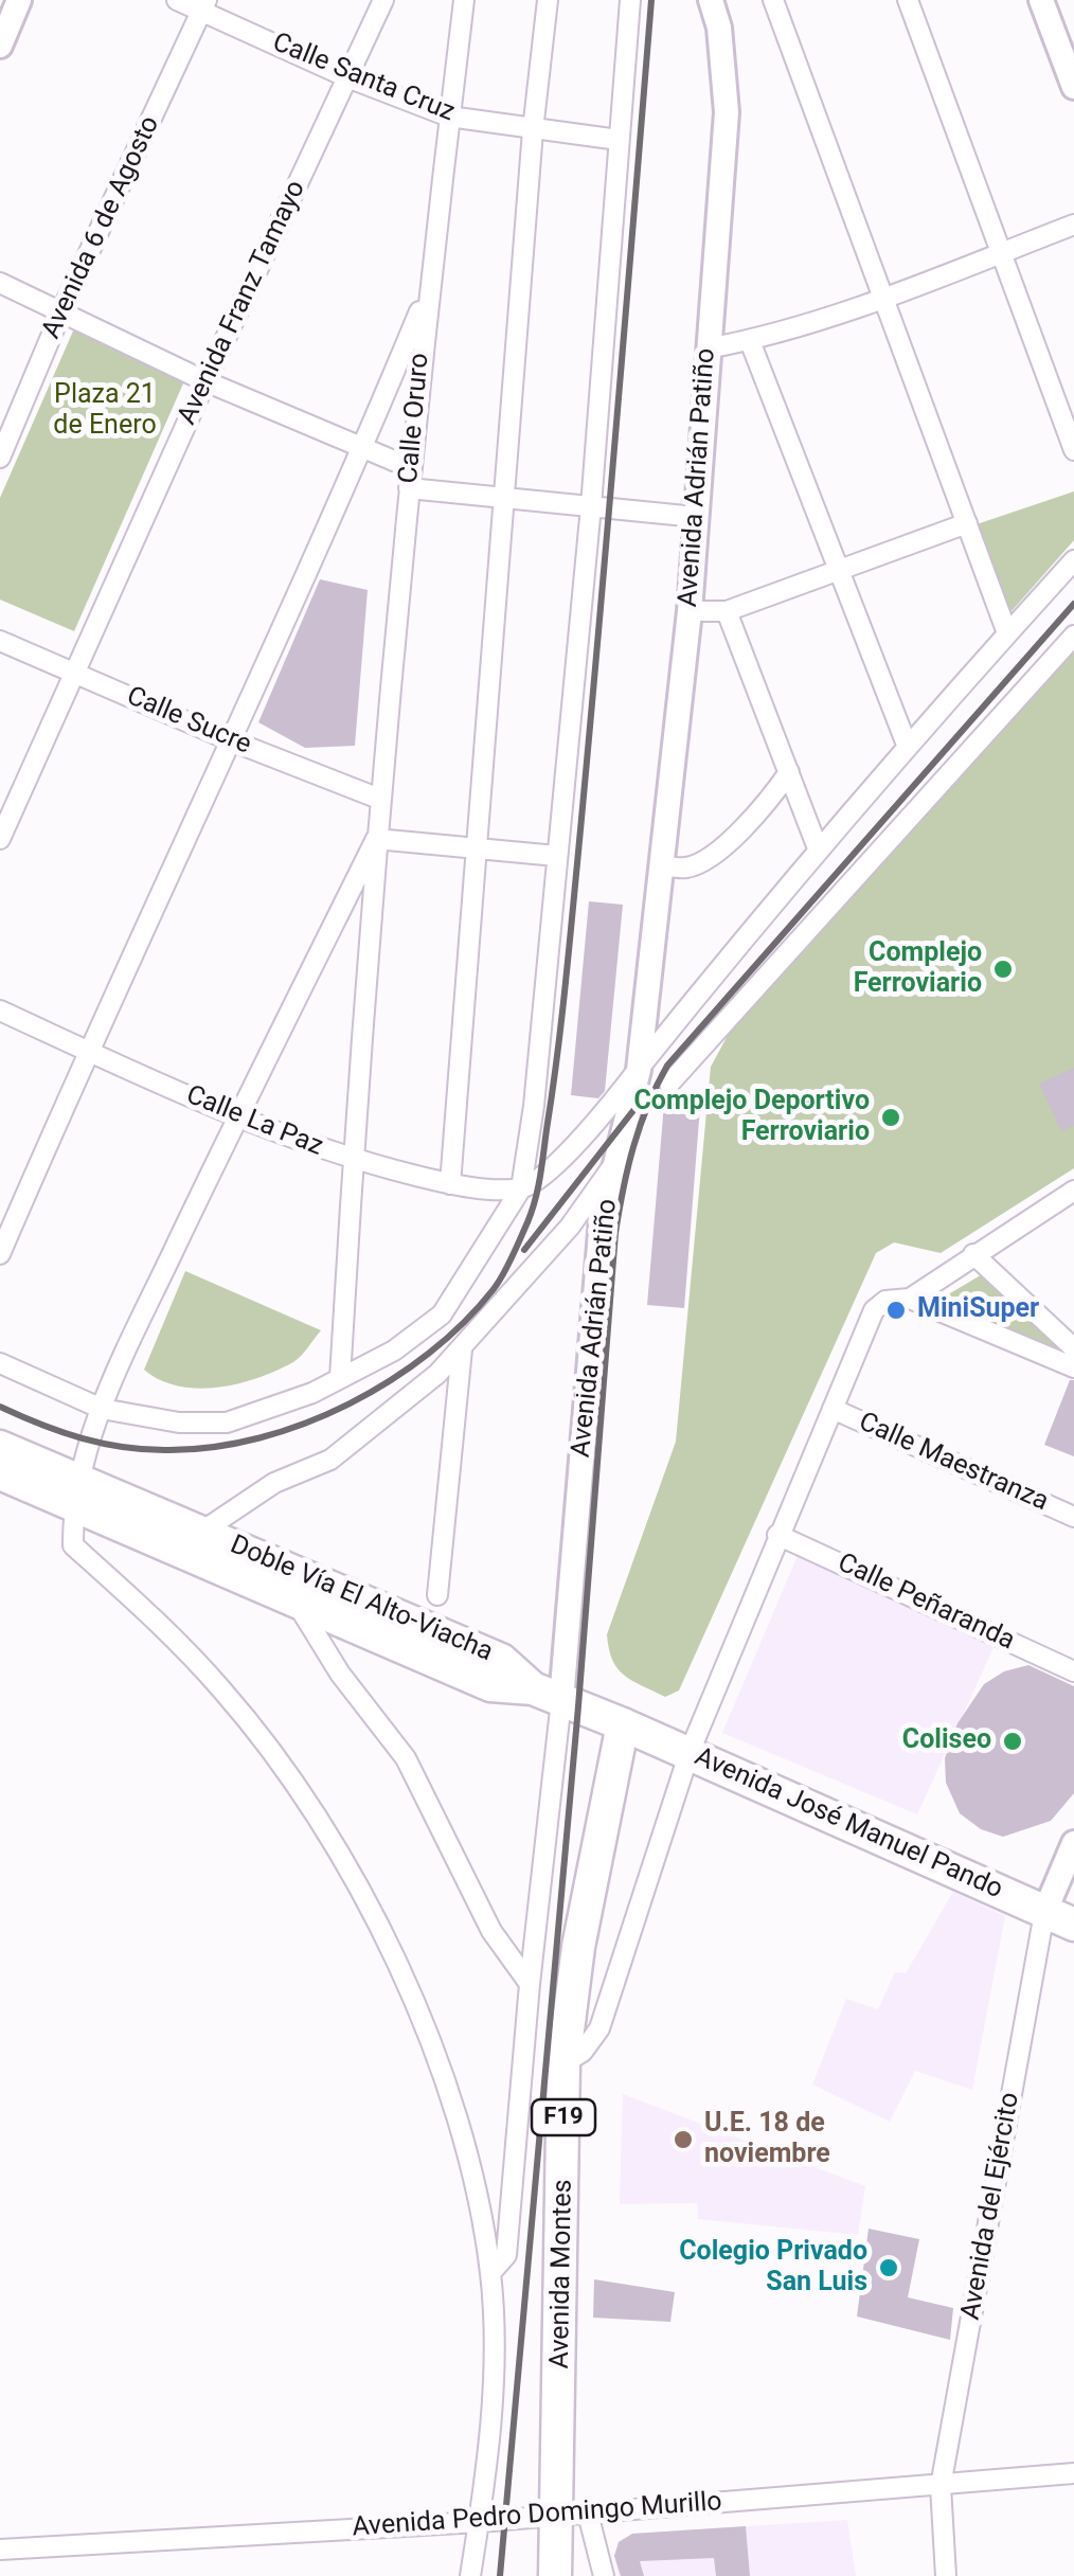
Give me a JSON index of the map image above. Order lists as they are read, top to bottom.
{
  "streets": {
    "main road": [
      "Doble Vía El Alto-Viacha",
      "Avenida José Manuel Pando",
      "F19",
      "Avenida Montes"
    ],
    "street": [
      "Calle Santa Cruz",
      "Avenida 6 de Agosto",
      "Avenida Franz Tamayo",
      "Calle Oruro",
      "Avenida Adrián Patiño",
      "Calle Sucre",
      "Calle La Paz",
      "Calle Maestranza",
      "Calle Peñaranda",
      "Avenida del Ejército",
      "Avenida Pedro Domingo Murillo"
    ]
  },
  "crossings": [
    ["Calle Santa Cruz", "Avenida 6 de Agosto"],
    ["Calle Santa Cruz", "Avenida Franz Tamayo"],
    ["Calle Santa Cruz", "Calle Oruro"],
    ["Avenida Franz Tamayo", "Calle Sucre"],
    ["Calle Oruro", "Calle Sucre"],
    ["Calle Oruro", "Calle La Paz"],
    ["Avenida Adrián Patiño", "Doble Vía El Alto-Viacha"],
    ["Avenida Adrián Patiño", "Avenida José Manuel Pando"],
    ["Doble Vía El Alto-Viacha", "Avenida José Manuel Pando"],
    ["Avenida José Manuel Pando", "Avenida del Ejército"],
    ["Avenida José Manuel Pando", "Avenida Montes"],
    ["Avenida del Ejército", "Avenida Pedro Domingo Murillo"],
    ["Avenida Montes", "Avenida Pedro Domingo Murillo"]
  ],
  "parks": ["Plaza 21 de Enero"],
  "places": [
    "Complejo Ferroviario",
    "Complejo Deportivo Ferroviario",
    "MiniSuper",
    "Coliseo",
    "U.E. 18 de noviembre",
    "Colegio Privado San Luis"
  ]
}
